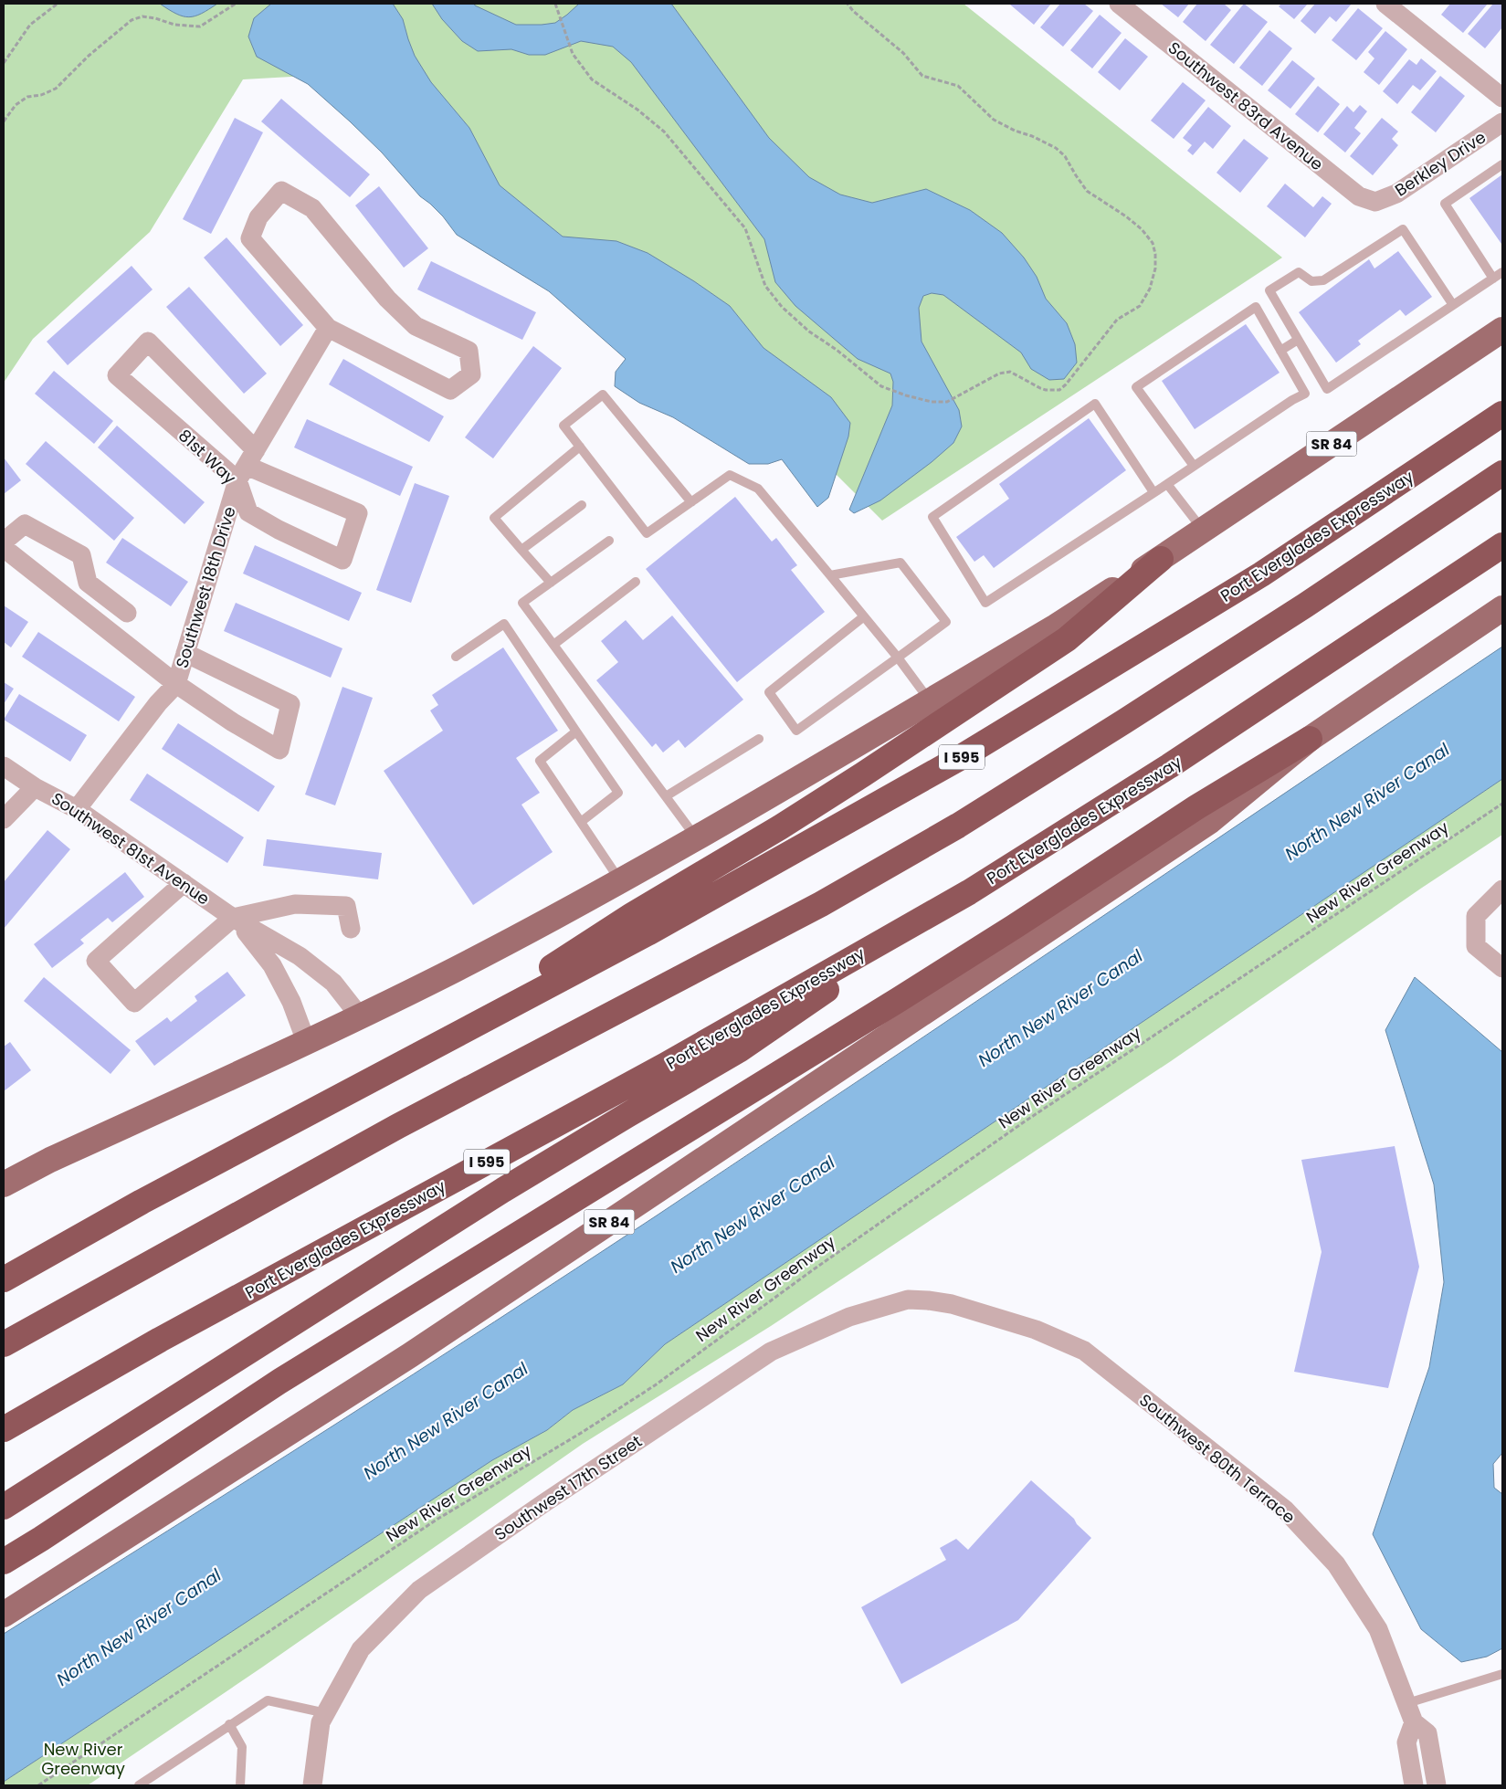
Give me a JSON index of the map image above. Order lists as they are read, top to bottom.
{
  "streets": {
    "highway": ["Port Everglades Expressway", "I 595"],
    "main road": ["SR 84"],
    "street": [
      "Southwest 83rd Avenue",
      "Berkley Drive",
      "81st Way",
      "Southwest 18th Drive",
      "Southwest 81st Avenue",
      "Southwest 80th Terrace",
      "Southwest 17th Street"
    ],
    "path": ["New River Greenway"]
  },
  "crossings": [
    ["Southwest 83rd Avenue", "Berkley Drive"],
    ["SR 84", "Southwest 81st Avenue"],
    ["81st Way", "Southwest 18th Drive"],
    ["Southwest 18th Drive", "Southwest 81st Avenue"],
    ["Southwest 80th Terrace", "Southwest 17th Street"]
  ],
  "water": ["North New River Canal"],
  "parks": ["New River Greenway"]
}
